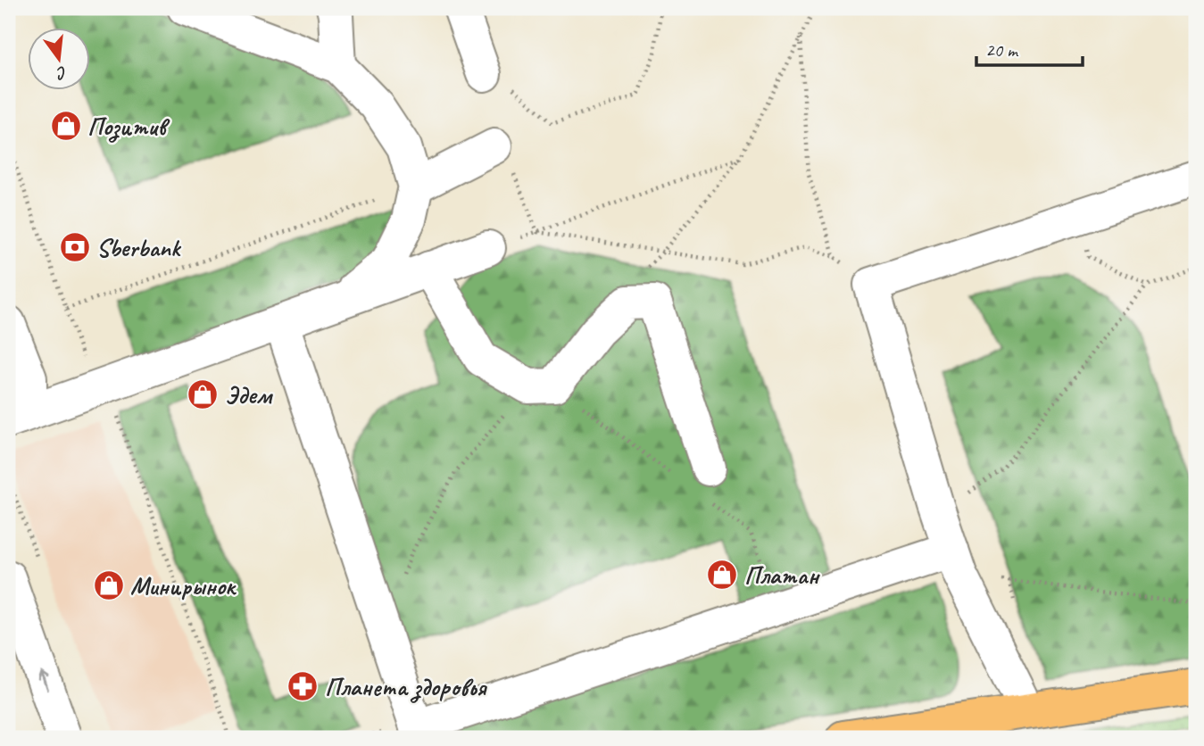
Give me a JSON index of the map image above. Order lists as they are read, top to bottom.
{
  "places": {
    "shop": [
      "Позитив",
      "Эдем",
      "Платан",
      "Минирынок"
    ],
    "bank": ["Sberbank"],
    "pharmacy": ["Планета здоровья"]
  },
  "scale_bar": "20 m",
  "north": "bottom"
}
